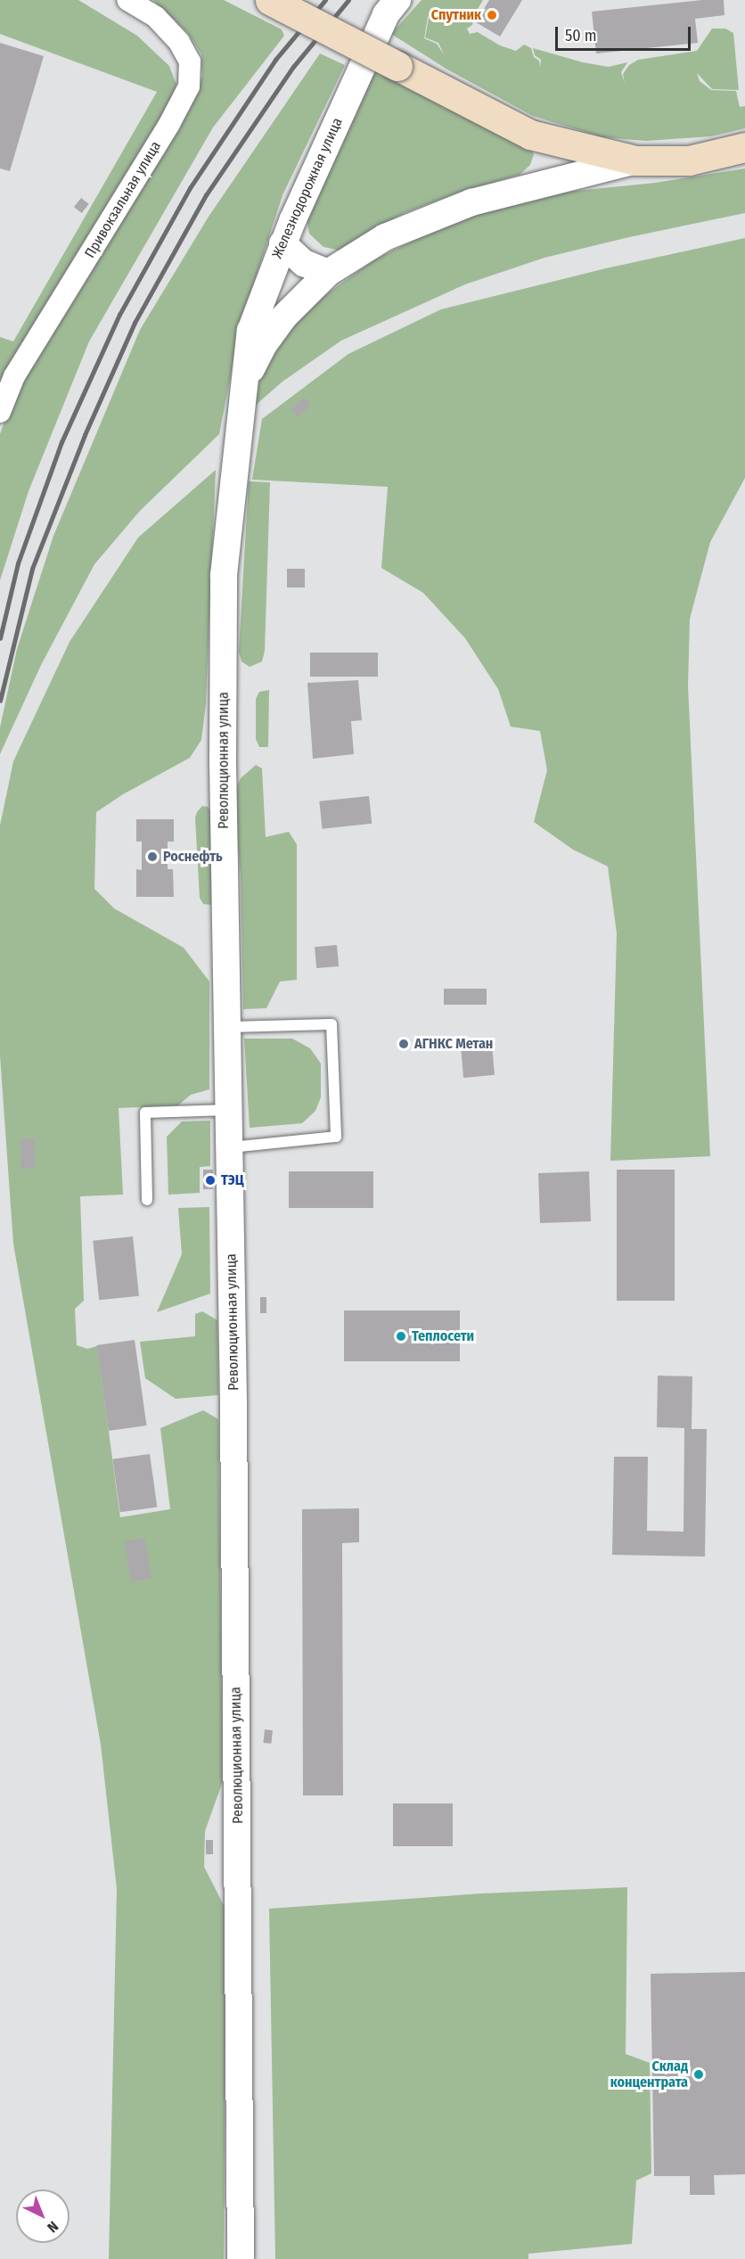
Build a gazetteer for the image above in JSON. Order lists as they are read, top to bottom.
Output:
{
  "streets": {
    "street": ["Железнодорожная улица", "Привокзальная улица", "Революционная улица"]
  },
  "crossings": [
    ["Железнодорожная улица", "Революционная улица"]
  ],
  "places": [
    "Спутник",
    "Роснефть",
    "АГНКС Метан",
    "ТЭЦ",
    "Теплосети",
    "Склад концентрата"
  ],
  "scale_bar": "50 m",
  "north": "bottom right"
}
